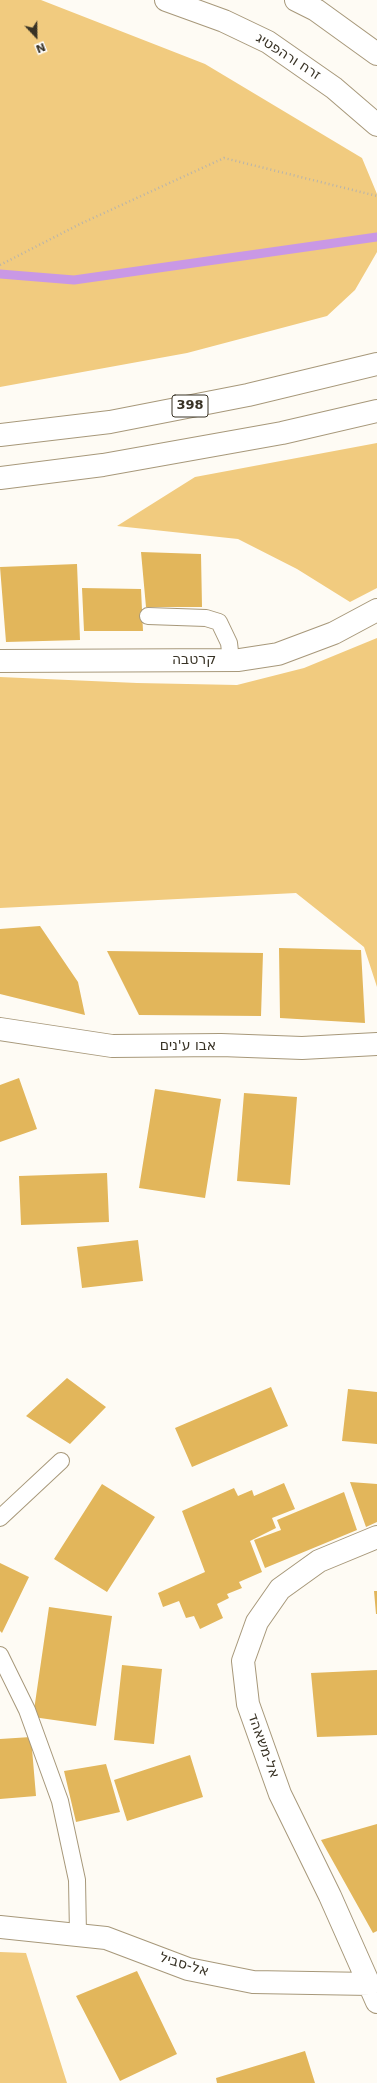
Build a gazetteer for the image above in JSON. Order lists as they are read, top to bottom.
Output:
{
  "streets": {
    "street": [
      "זרח ורהפטיג",
      "398",
      "קרטבה",
      "אבו ע'נים",
      "אל-משאהד",
      "אל-סביל"
    ]
  },
  "crossings": [
    ["אל-משאהד", "אל-סביל"]
  ],
  "north": "bottom"
}
